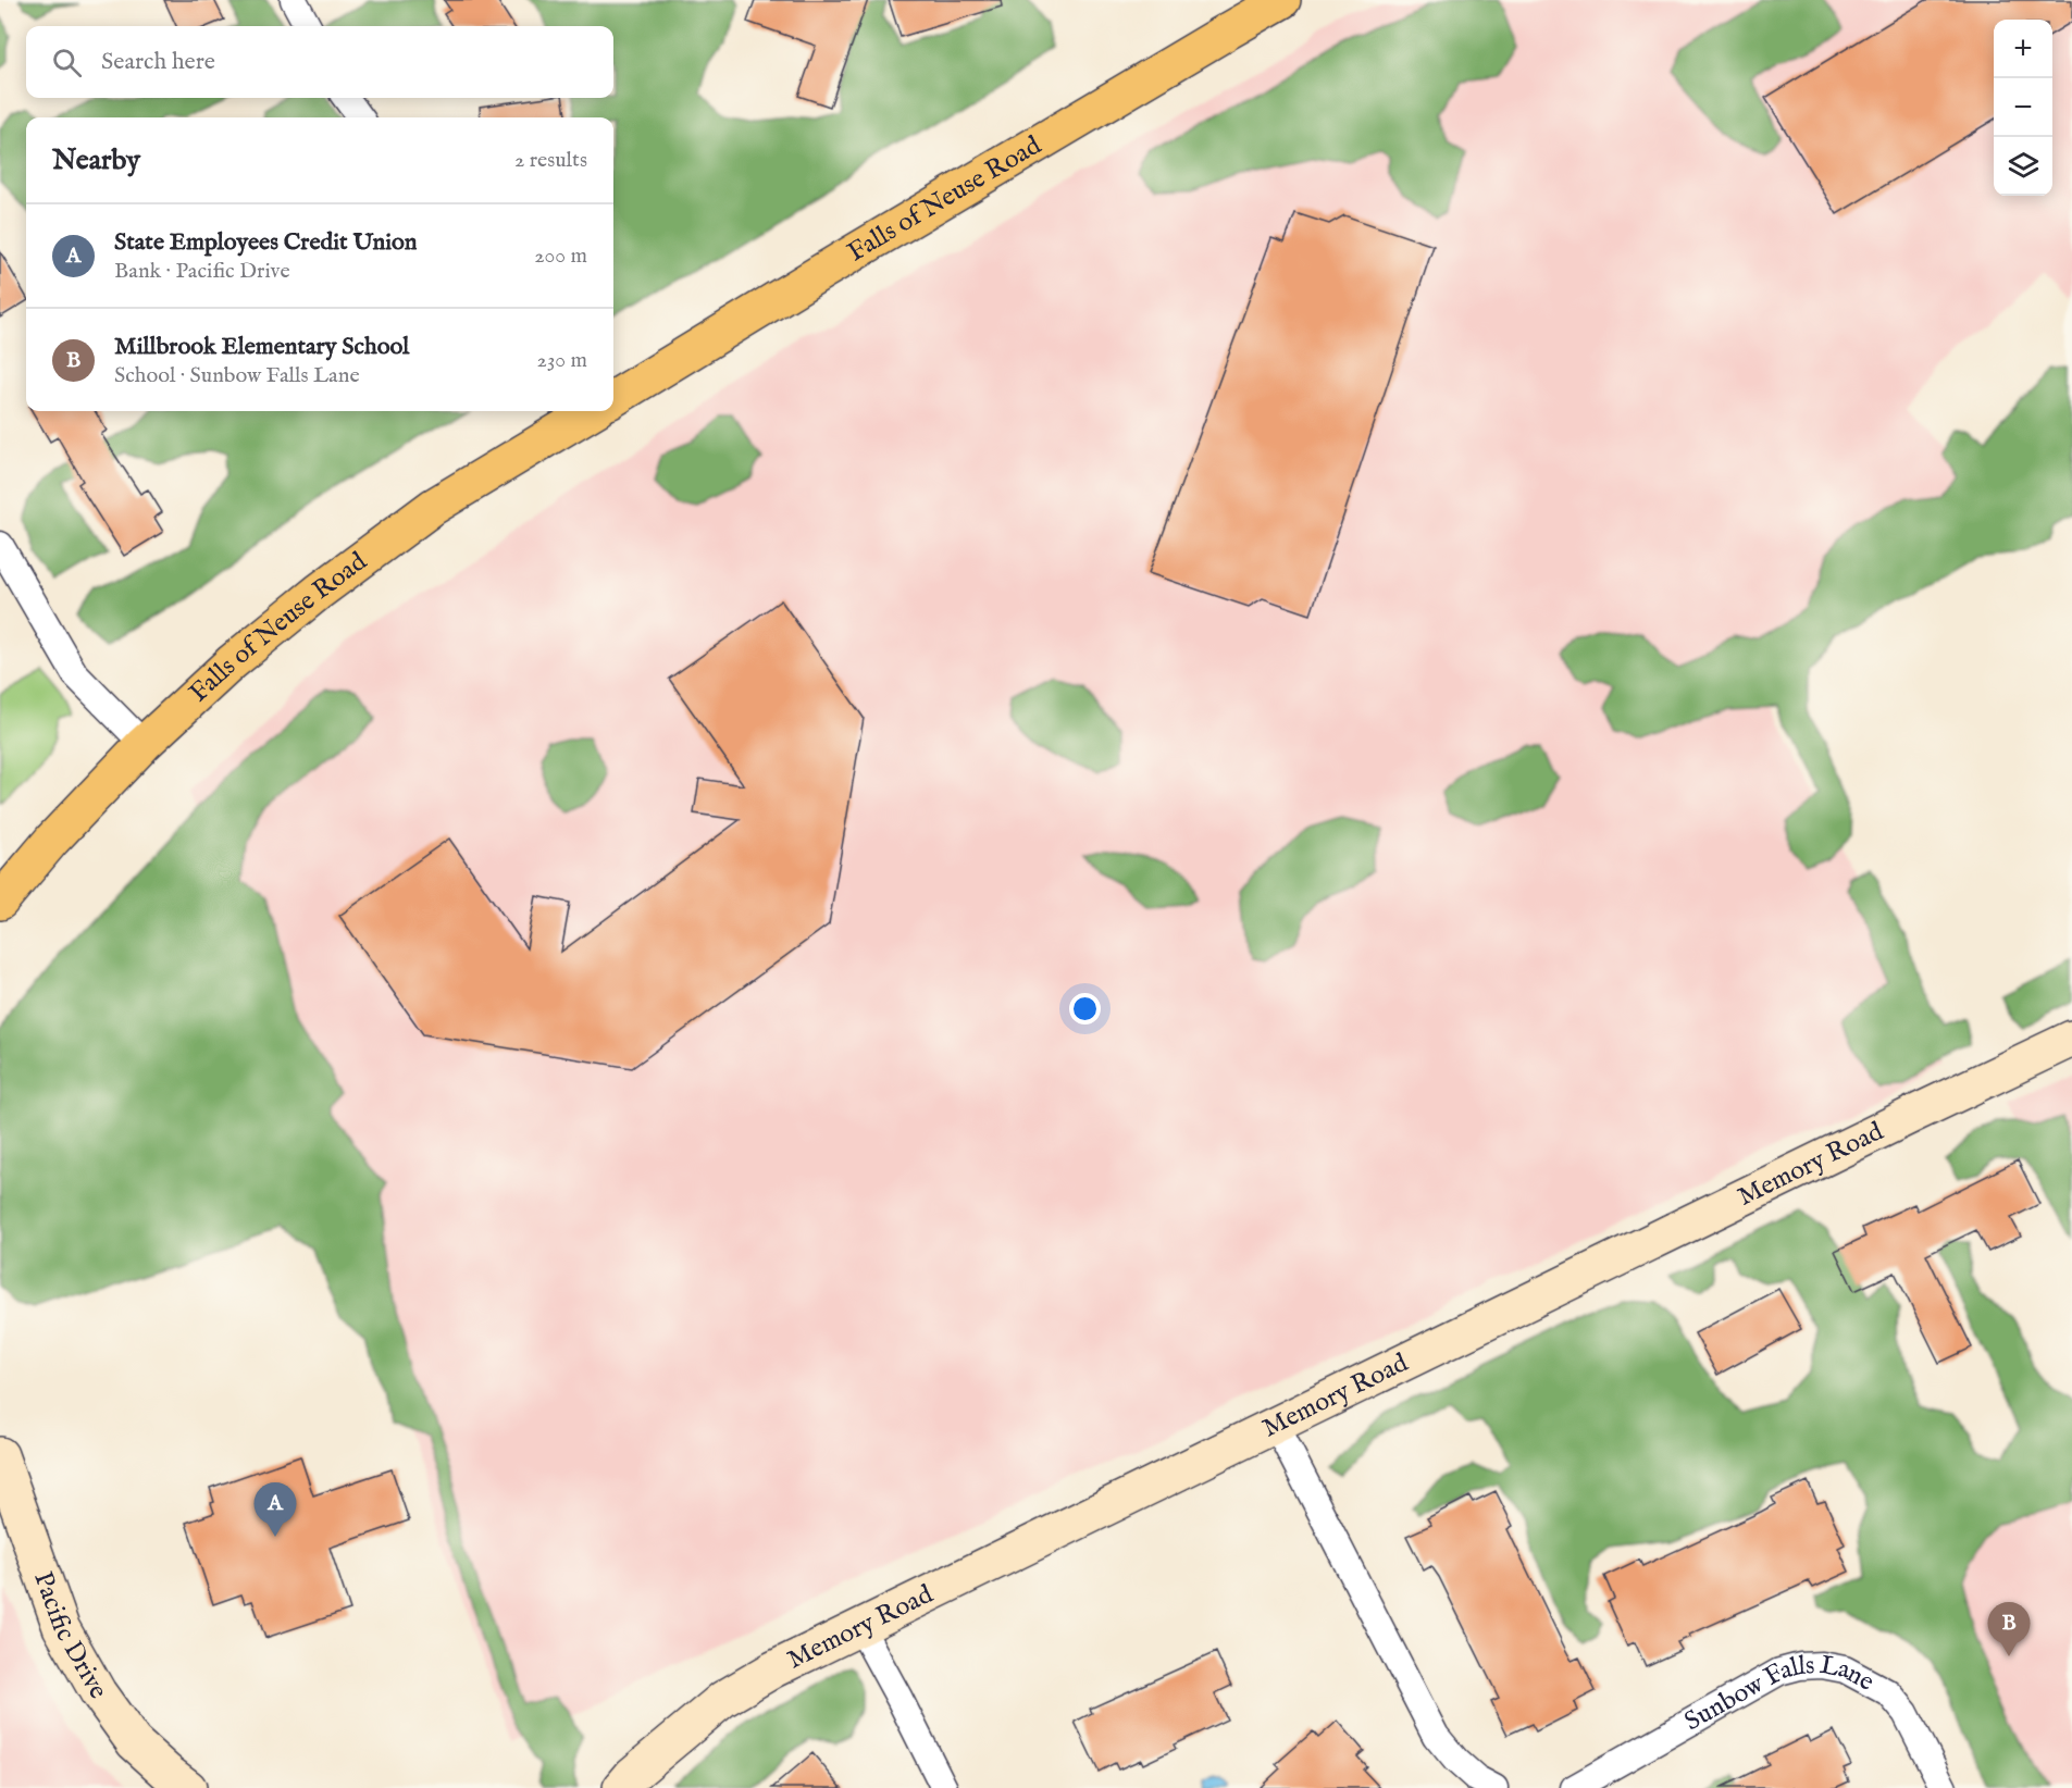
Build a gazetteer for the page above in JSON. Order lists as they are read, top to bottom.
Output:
{
  "streets": {
    "main road": ["Falls of Neuse Road"],
    "street": ["Memory Road", "Pacific Drive", "Sunbow Falls Lane"]
  },
  "page": {
    "map_buttons": ["+", "−"],
    "search": "Search here",
    "heading": ["Nearby", "2 results"],
    "list": [
      {
        "mark": "A",
        "name": "State Employees Credit Union",
        "note": "Bank · Pacific Drive",
        "value": "200 m"
      },
      {
        "mark": "B",
        "name": "Millbrook Elementary School",
        "note": "School · Sunbow Falls Lane",
        "value": "230 m"
      }
    ],
    "pins": ["A", "B"]
  }
}
